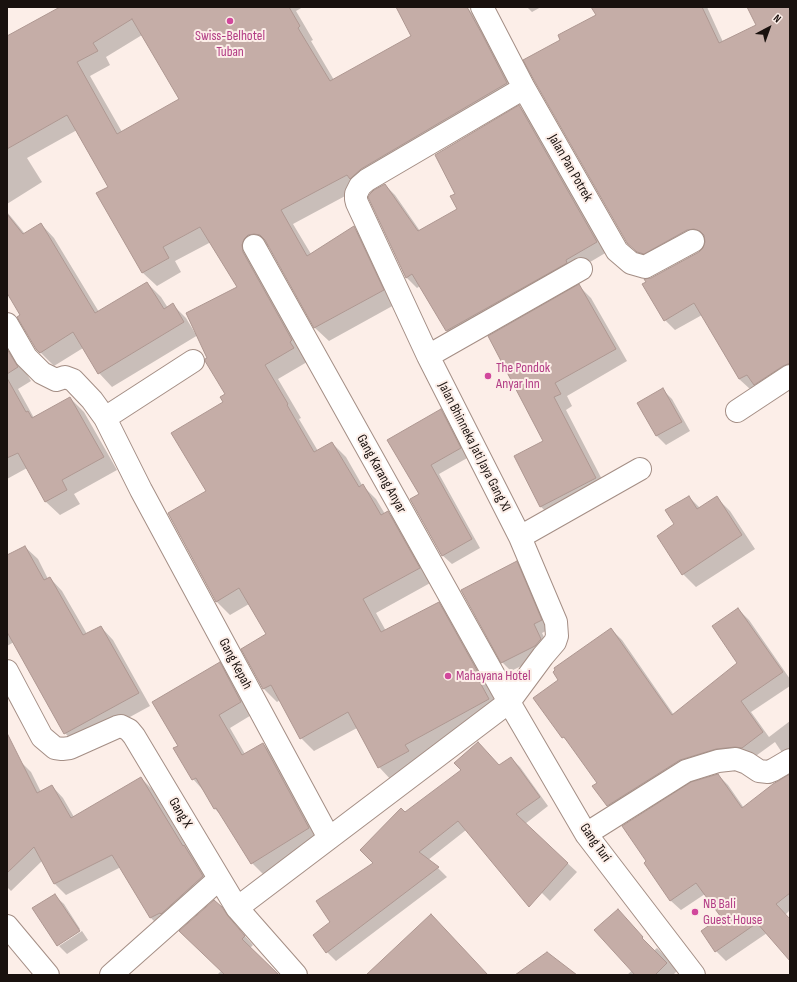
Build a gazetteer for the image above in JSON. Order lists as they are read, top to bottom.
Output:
{
  "streets": {
    "street": [
      "Jalan Pan Potrek",
      "Jalan Bhinneka Jati Jaya Gang XI",
      "Gang Karang Anyar",
      "Gang Kepah",
      "Gang X",
      "Gang Turi"
    ]
  },
  "crossings": [
    ["Jalan Pan Potrek", "Jalan Bhinneka Jati Jaya Gang XI"],
    ["Jalan Bhinneka Jati Jaya Gang XI", "Gang Karang Anyar"],
    ["Jalan Bhinneka Jati Jaya Gang XI", "Gang Turi"],
    ["Gang Karang Anyar", "Gang Turi"]
  ],
  "places": [
    "Swiss-Belhotel Tuban",
    "The Pondok Anyar Inn",
    "Mahayana Hotel",
    "NB Bali Guest House"
  ],
  "north": "top right"
}
